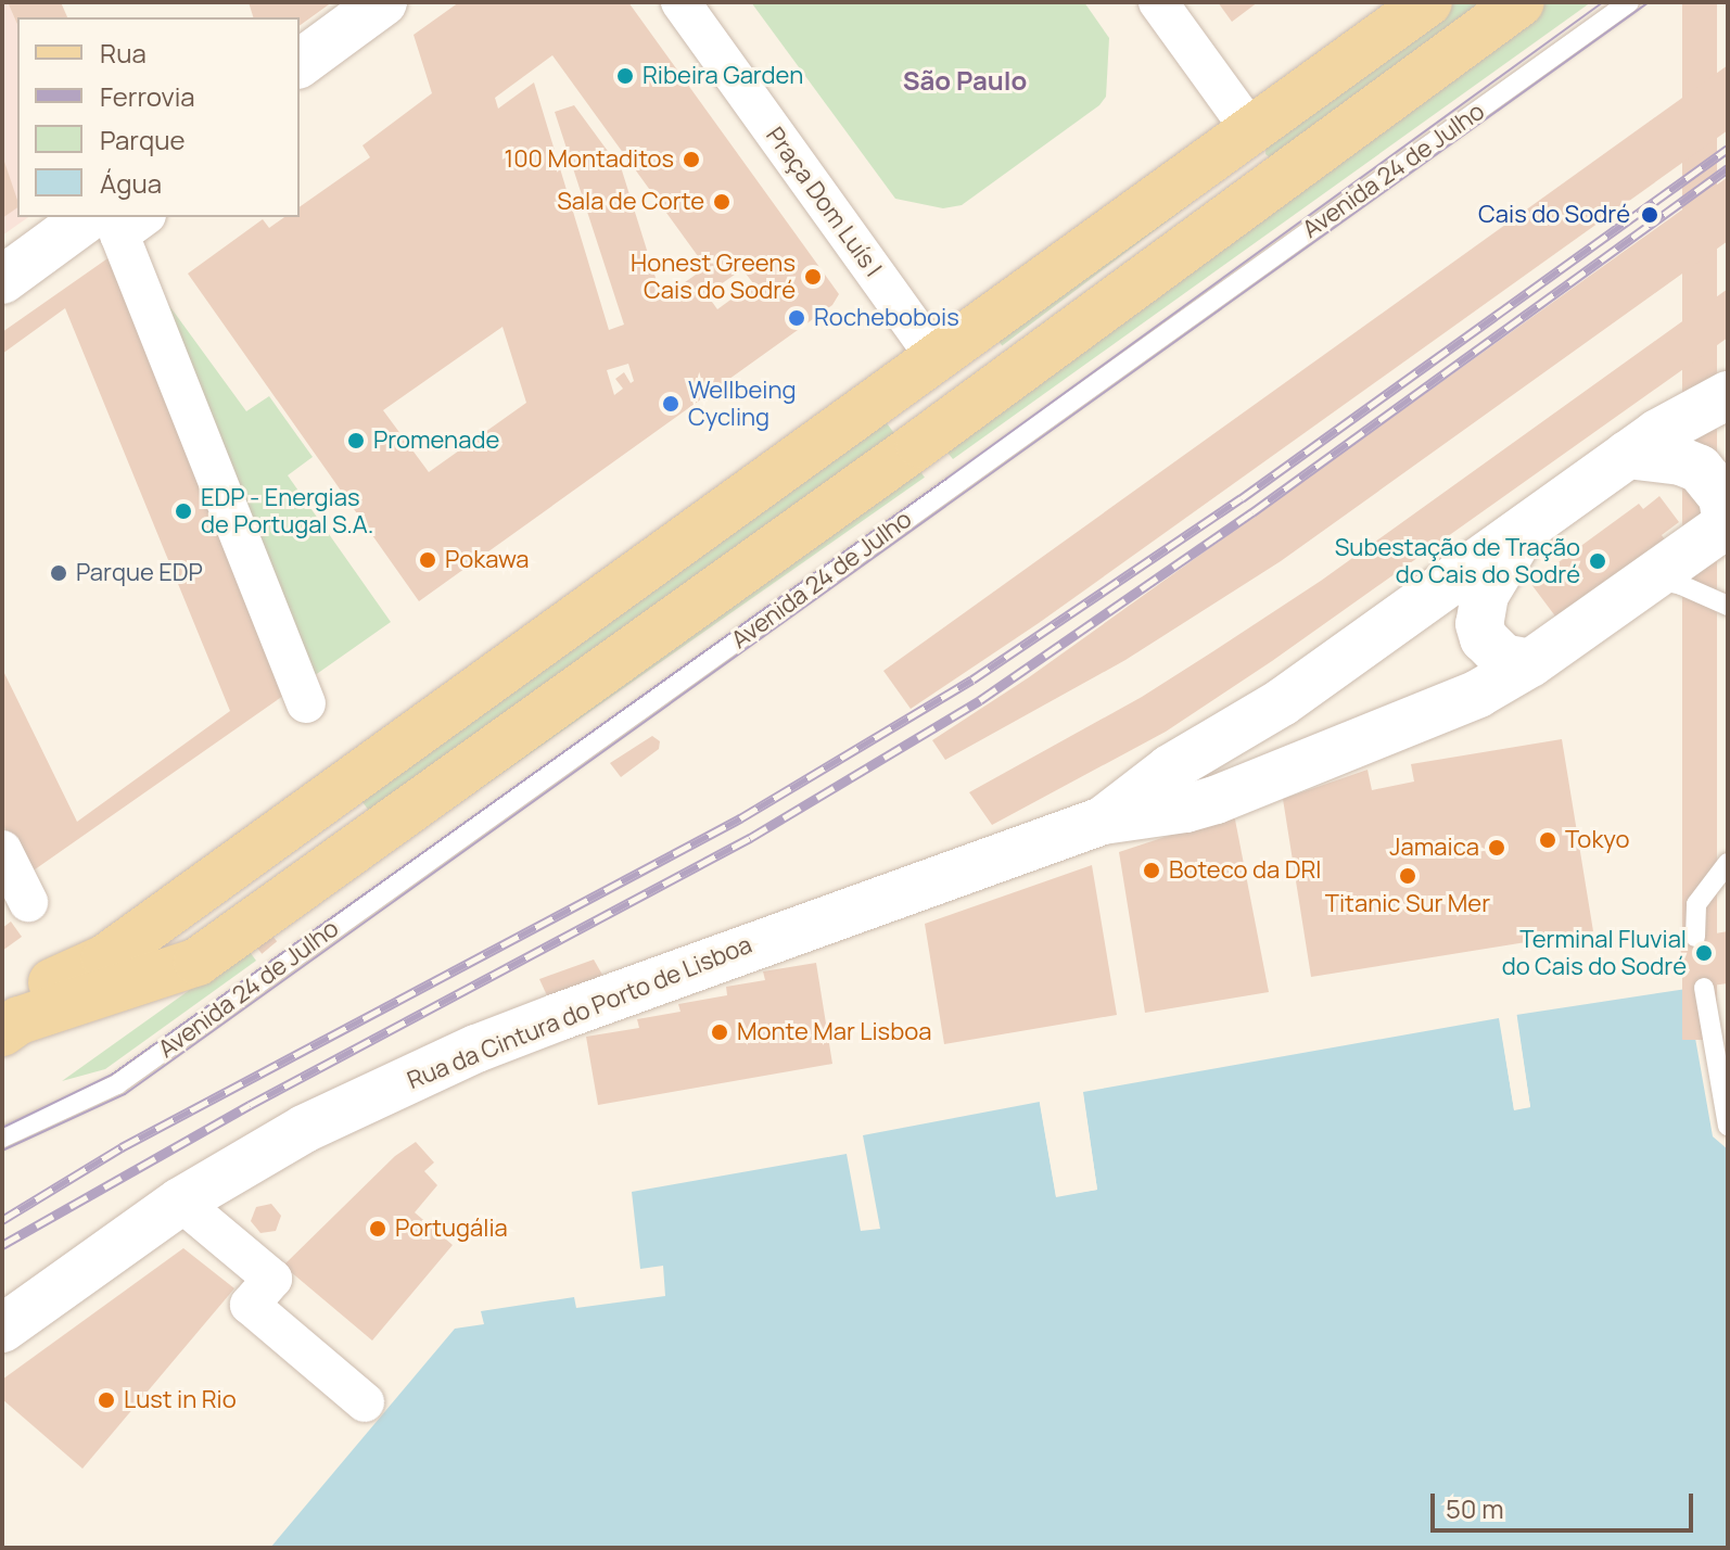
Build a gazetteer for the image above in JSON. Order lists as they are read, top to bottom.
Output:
{
  "streets": {
    "street": ["Praça Dom Luís I", "Rua da Cintura do Porto de Lisboa"],
    "lane": ["Avenida 24 de Julho"]
  },
  "districts": ["São Paulo"],
  "places": [
    "Ribeira Garden",
    "100 Montaditos",
    "Sala de Corte",
    "Cais do Sodré",
    "Honest Greens Cais do Sodré",
    "Rochebobois",
    "Wellbeing Cycling",
    "Promenade",
    "EDP - Energias de Portugal S.A.",
    "Pokawa",
    "Subestação de Tração do Cais do Sodré",
    "Parque EDP",
    "Tokyo",
    "Jamaica",
    "Boteco da DRI",
    "Titanic Sur Mer",
    "Terminal Fluvial do Cais do Sodré",
    "Monte Mar Lisboa",
    "Portugália",
    "Lust in Rio"
  ],
  "legend": [
    "Rua",
    "Ferrovia",
    "Parque",
    "Água"
  ],
  "scale_bar": "50 m"
}
